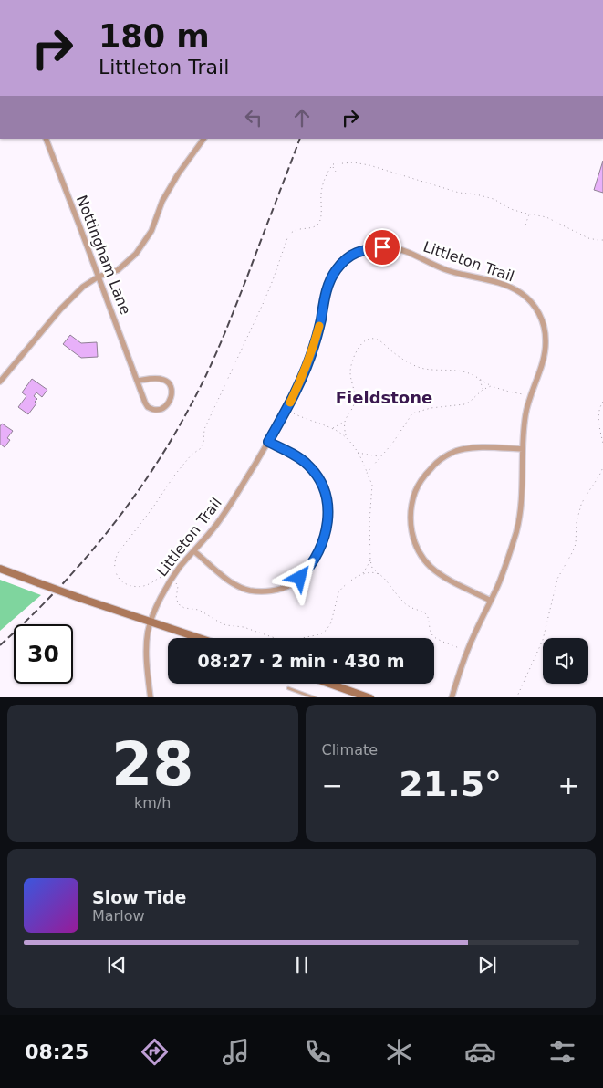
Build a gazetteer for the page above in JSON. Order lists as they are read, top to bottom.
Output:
{
  "streets": {
    "street": ["Nottingham Lane", "Littleton Trail"]
  },
  "districts": ["Fieldstone"],
  "page": {
    "turn": ["180 m", "Littleton Trail"],
    "limit": "30",
    "trip": "08:27 · 2 min · 430 m",
    "tile": [
      ["28", "km/h"],
      "Climate"
    ],
    "heat": ["−", "21.5°", "+"],
    "song": ["Slow Tide", "Marlow"],
    "tabs": "08:25"
  }
}
